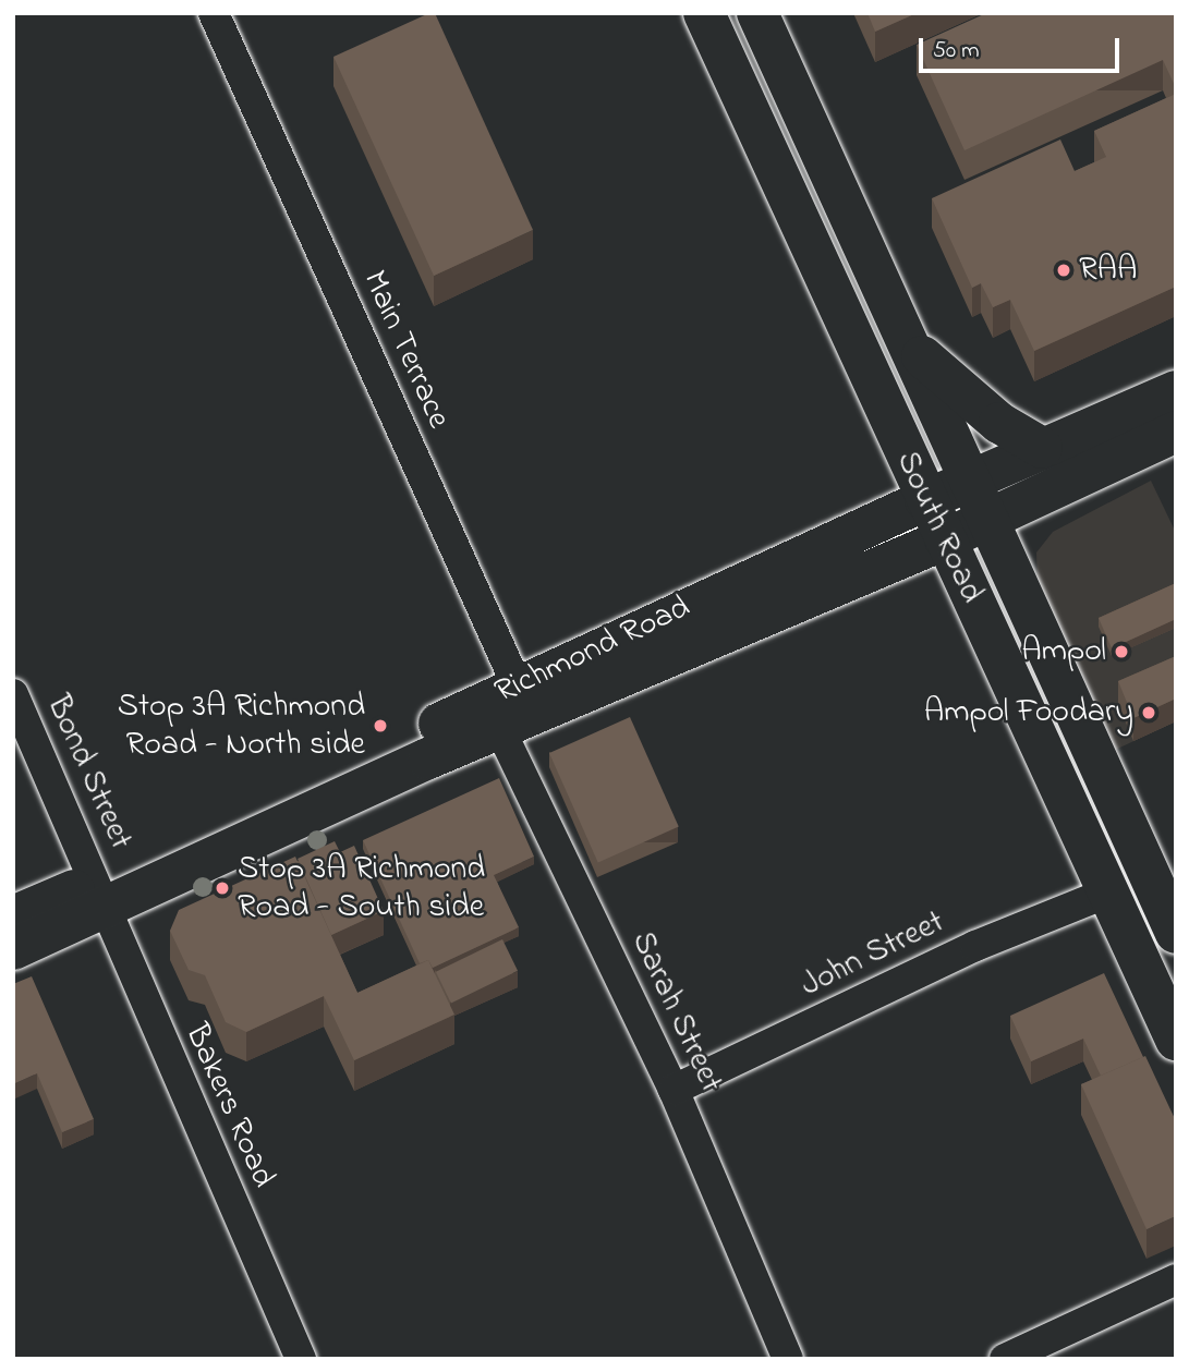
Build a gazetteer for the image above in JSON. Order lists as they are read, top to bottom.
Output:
{
  "streets": {
    "main road": ["South Road", "Richmond Road"],
    "street": [
      "Main Terrace",
      "Bond Street",
      "John Street",
      "Sarah Street",
      "Bakers Road"
    ]
  },
  "crossings": [
    ["Main Terrace", "Richmond Road"],
    ["Main Terrace", "Sarah Street"],
    ["South Road", "Richmond Road"],
    ["South Road", "John Street"],
    ["Richmond Road", "Bond Street"],
    ["Richmond Road", "Sarah Street"],
    ["Richmond Road", "Bakers Road"],
    ["Bond Street", "Bakers Road"],
    ["John Street", "Sarah Street"]
  ],
  "places": [
    "RAA",
    "Ampol",
    "Ampol Foodary",
    "Stop 3A Richmond Road - North side",
    "Stop 3A Richmond Road - South side"
  ],
  "scale_bar": "50 m"
}
